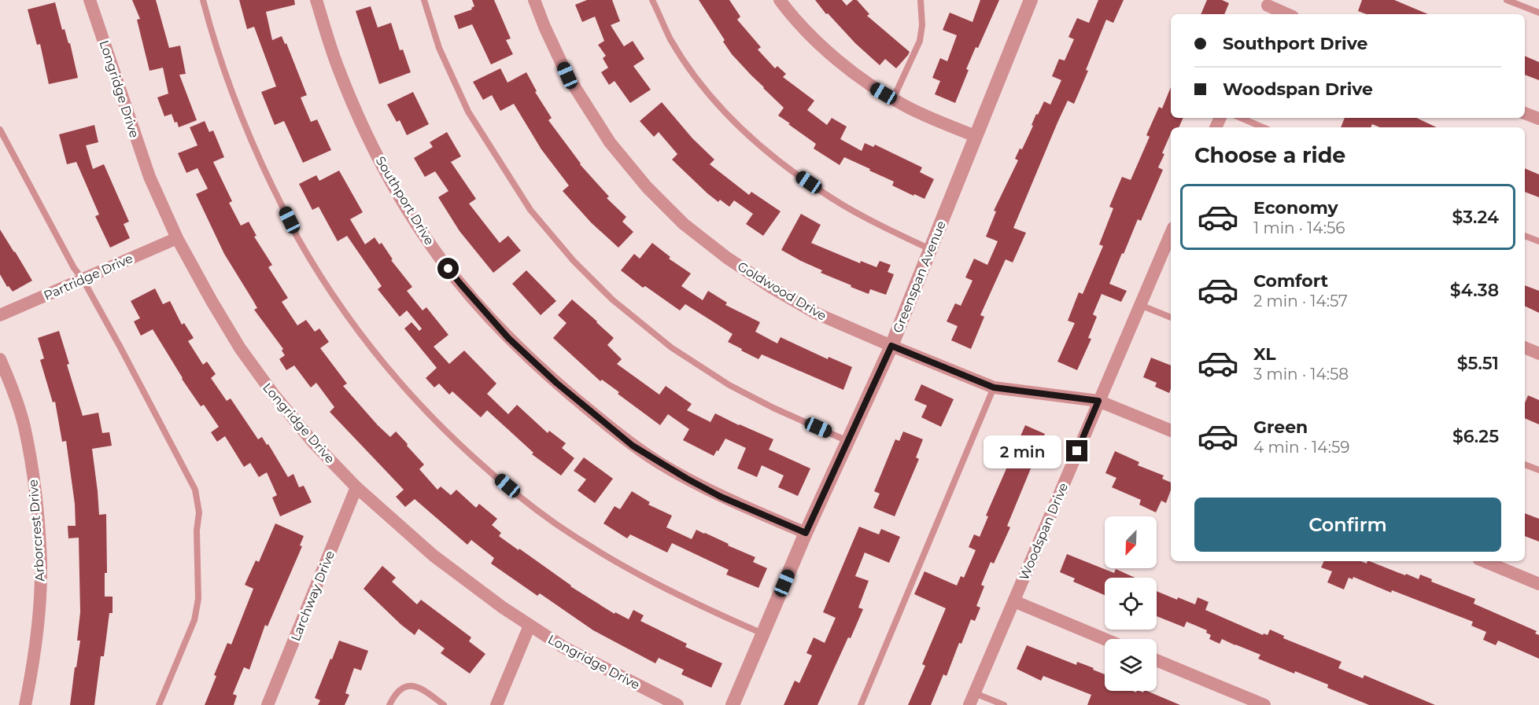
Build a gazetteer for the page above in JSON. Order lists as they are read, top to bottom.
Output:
{
  "streets": {
    "street": [
      "Longridge Drive",
      "Southport Drive",
      "Partridge Drive",
      "Greenspan Avenue",
      "Goldwood Drive",
      "Arborcrest Drive",
      "Woodspan Drive",
      "Larchway Drive"
    ]
  },
  "crossings": [
    ["Longridge Drive", "Partridge Drive"],
    ["Longridge Drive", "Larchway Drive"],
    ["Southport Drive", "Greenspan Avenue"],
    ["Greenspan Avenue", "Goldwood Drive"],
    ["Goldwood Drive", "Woodspan Drive"]
  ],
  "north": "bottom left",
  "page": {
    "banner": ["Southport Drive", "Woodspan Drive"],
    "heading": "Choose a ride",
    "list": [
      {
        "name": "Economy",
        "note": "1 min · 14:56",
        "value": "$3.24"
      },
      {
        "name": "Comfort",
        "note": "2 min · 14:57",
        "value": "$4.38"
      },
      {
        "name": "XL",
        "note": "3 min · 14:58",
        "value": "$5.51"
      },
      {
        "name": "Green",
        "note": "4 min · 14:59",
        "value": "$6.25"
      }
    ],
    "bubble": "2 min",
    "buttons": "Confirm"
  }
}
